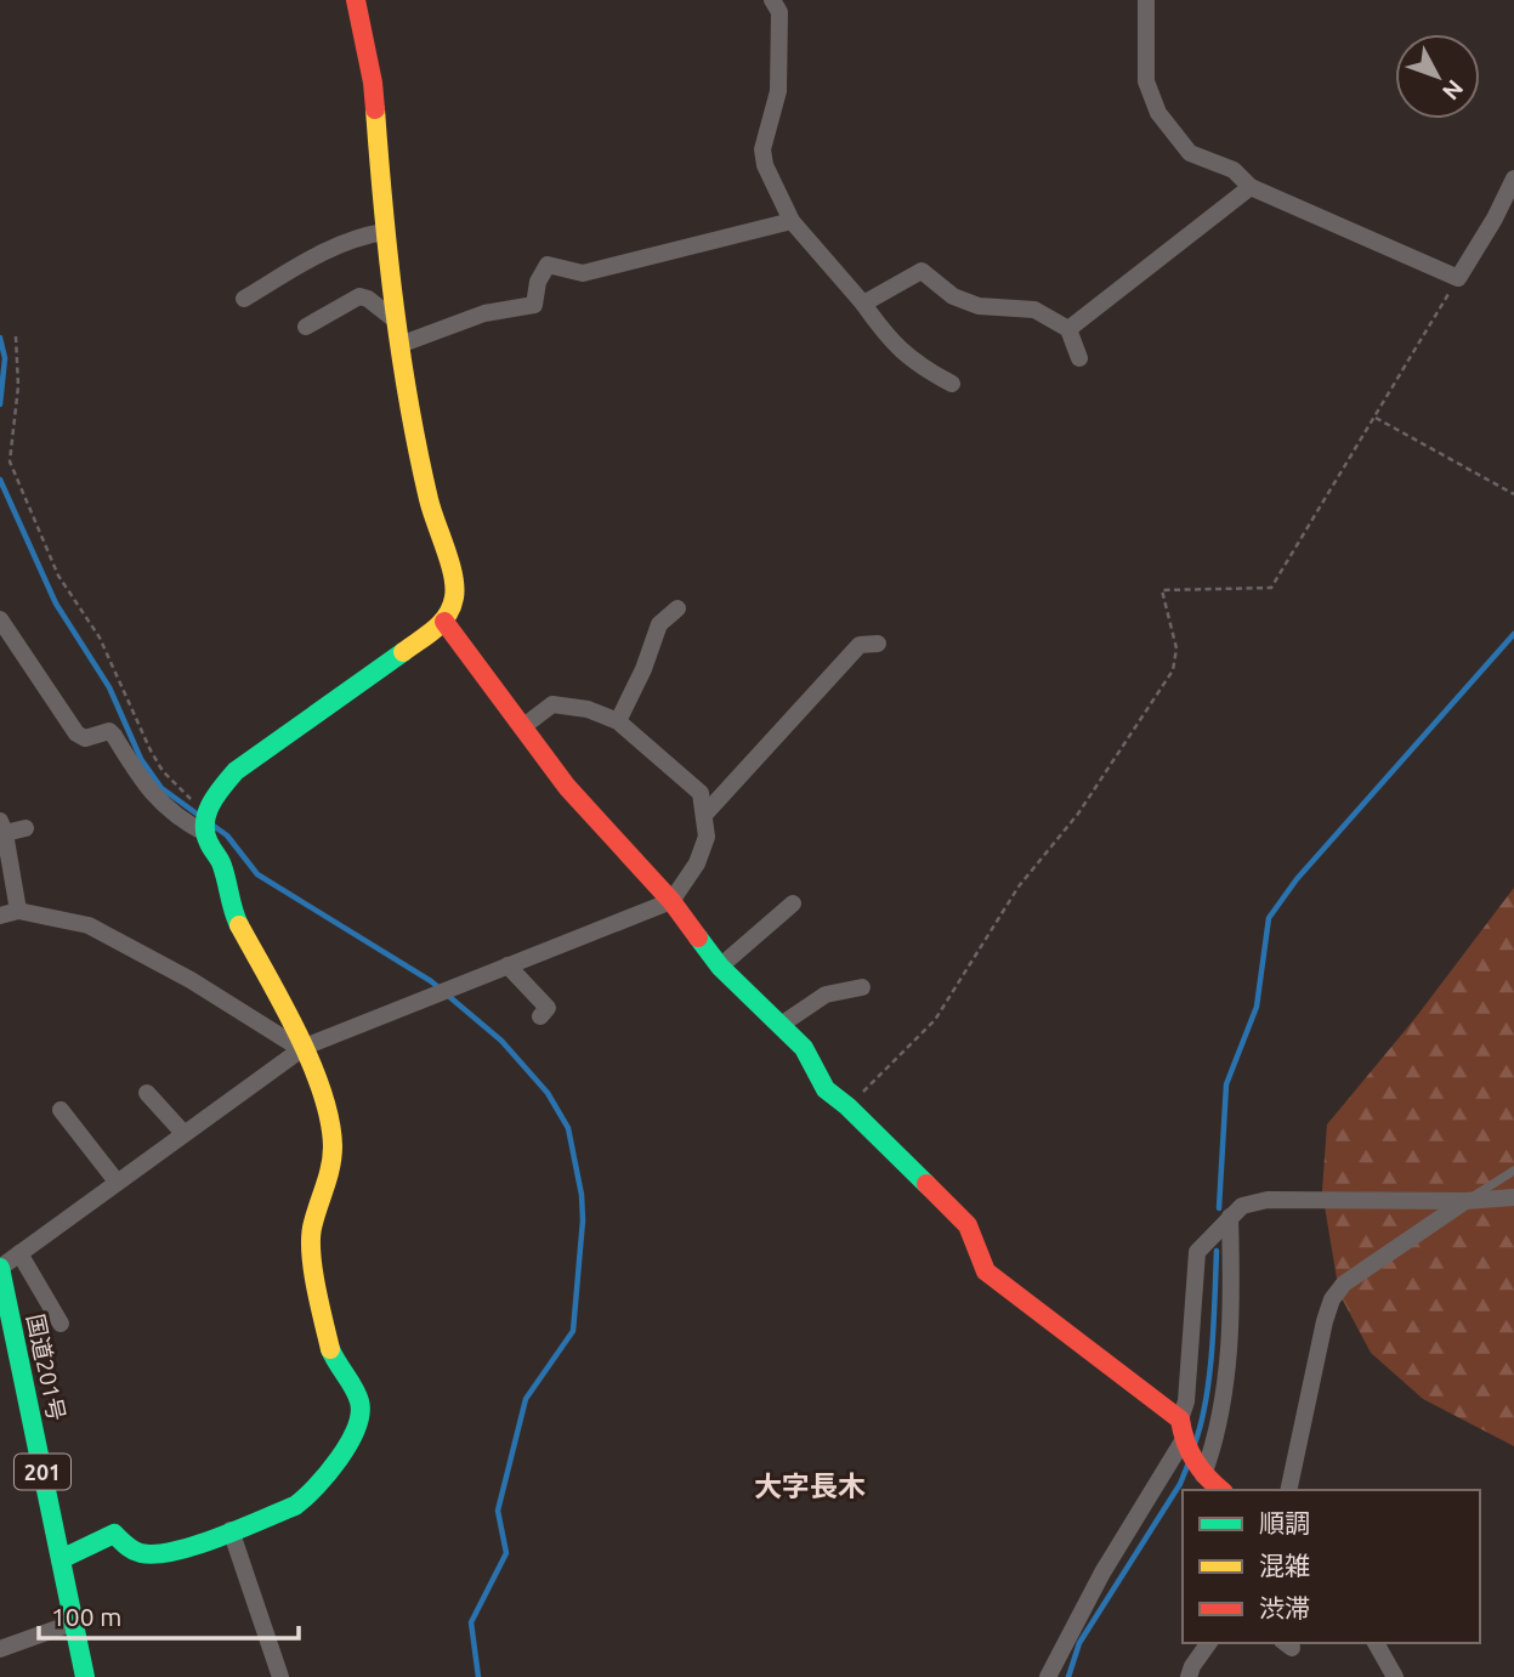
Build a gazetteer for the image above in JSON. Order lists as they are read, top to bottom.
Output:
{
  "streets": {
    "main road": ["国道201号", "201"]
  },
  "districts": ["大字長木"],
  "legend": ["順調", "混雑", "渋滞"],
  "scale_bar": "100 m",
  "north": "bottom right"
}
